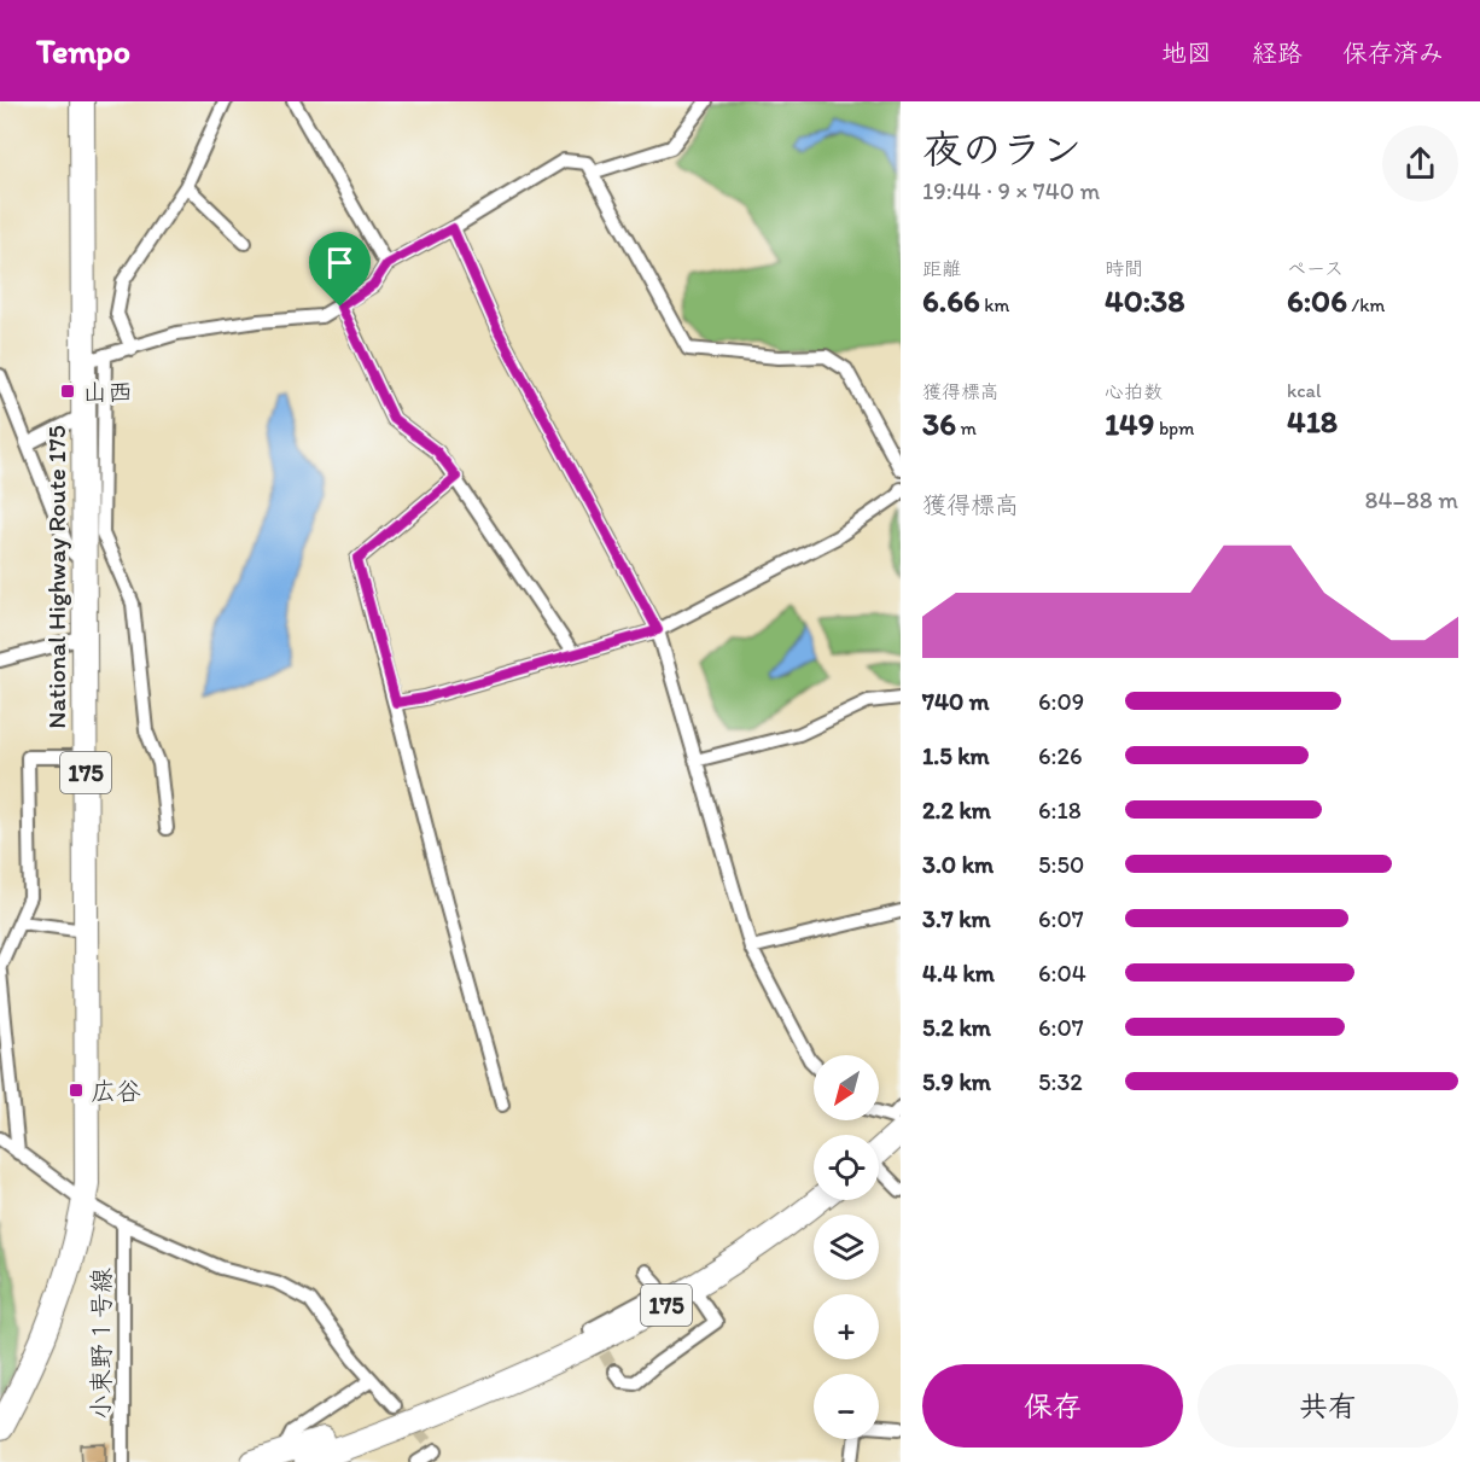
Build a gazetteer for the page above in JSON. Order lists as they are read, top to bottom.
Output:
{
  "streets": {
    "highway": ["National Highway Route 175", "175"],
    "street": ["小束野１号線"]
  },
  "places": {
    "transit": ["山西", "広谷"]
  },
  "north": "bottom left",
  "page": {
    "header": "Tempo",
    "nav": ["地図", "経路", "保存済み"],
    "heading": ["夜のラン", "19:44 · 9 × 740 m"],
    "stats": [
      ["距離", "6.66 km"],
      ["時間", "40:38"],
      ["ペース", "6:06 /km"],
      ["獲得標高", "36 m"],
      ["心拍数", "149 bpm"],
      ["kcal", "418"]
    ],
    "chart": ["獲得標高", "84–88 m"],
    "list": [
      {
        "name": "740 m",
        "note": "6:09"
      },
      {
        "name": "1.5 km",
        "note": "6:26"
      },
      {
        "name": "2.2 km",
        "note": "6:18"
      },
      {
        "name": "3.0 km",
        "note": "5:50"
      },
      {
        "name": "3.7 km",
        "note": "6:07"
      },
      {
        "name": "4.4 km",
        "note": "6:04"
      },
      {
        "name": "5.2 km",
        "note": "6:07"
      },
      {
        "name": "5.9 km",
        "note": "5:32"
      }
    ],
    "map_buttons": ["+", "−"],
    "buttons": ["保存", "共有"]
  }
}
